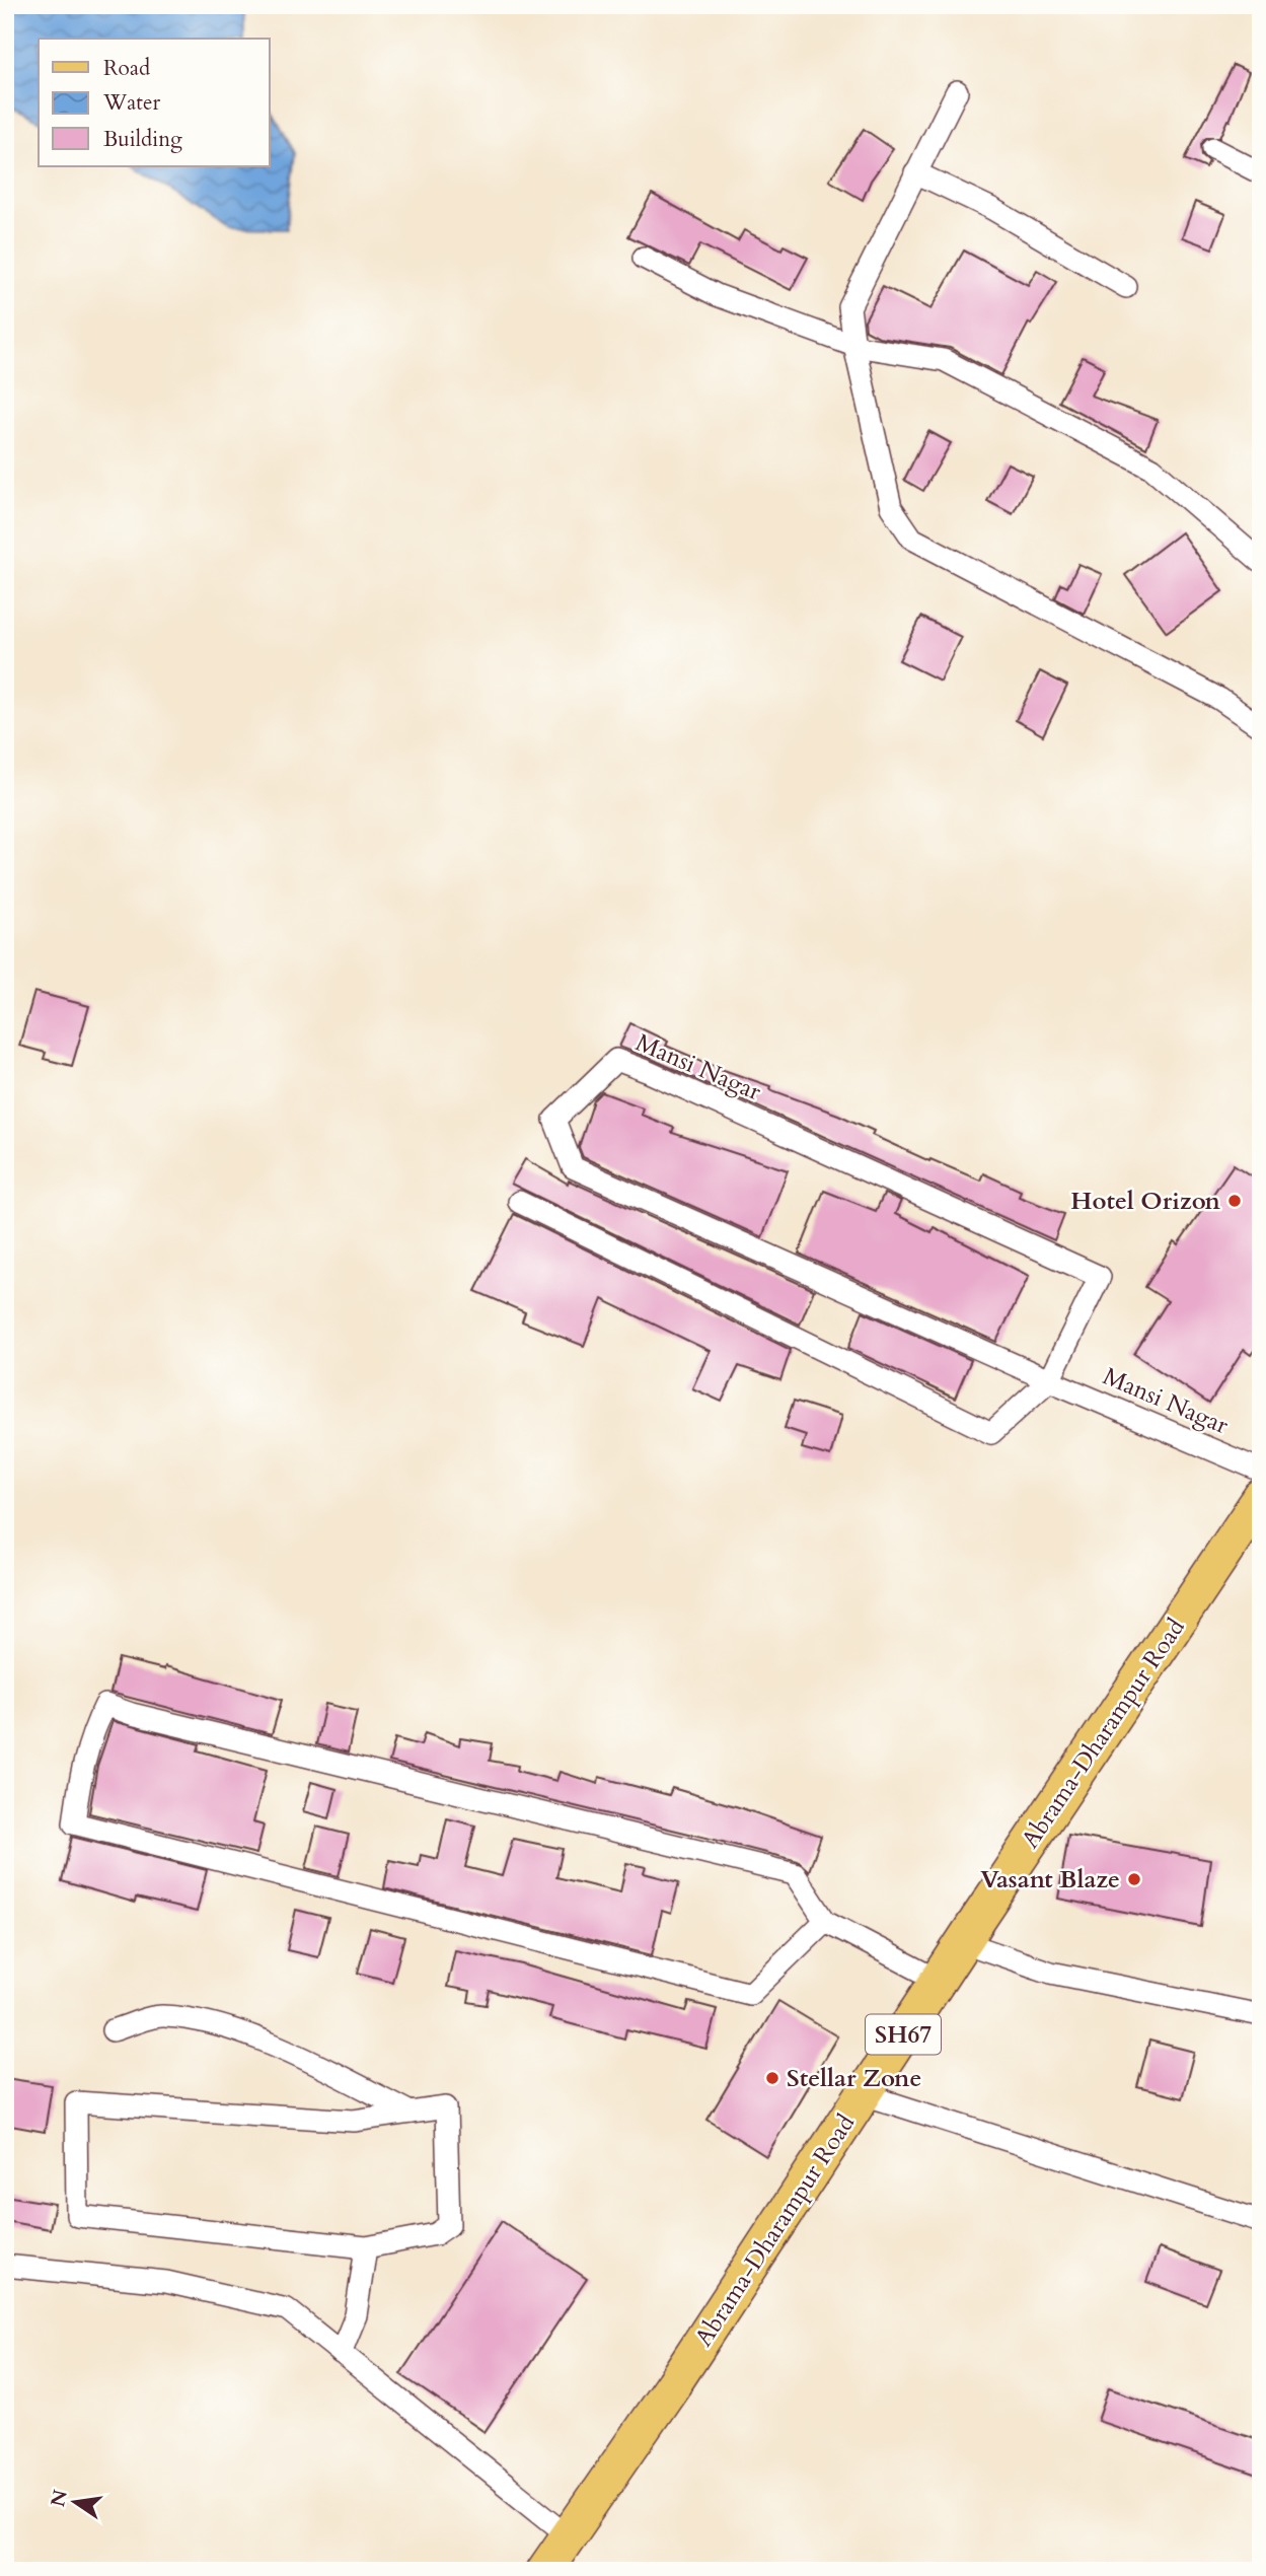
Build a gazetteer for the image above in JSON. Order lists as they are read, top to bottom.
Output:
{
  "streets": {
    "main road": ["Abrama-Dharampur Road", "SH67"],
    "street": ["Mansi Nagar"]
  },
  "places": ["Hotel Orizon", "Vasant Blaze", "Stellar Zone"],
  "legend": ["Road", "Water", "Building"],
  "north": "left"
}
